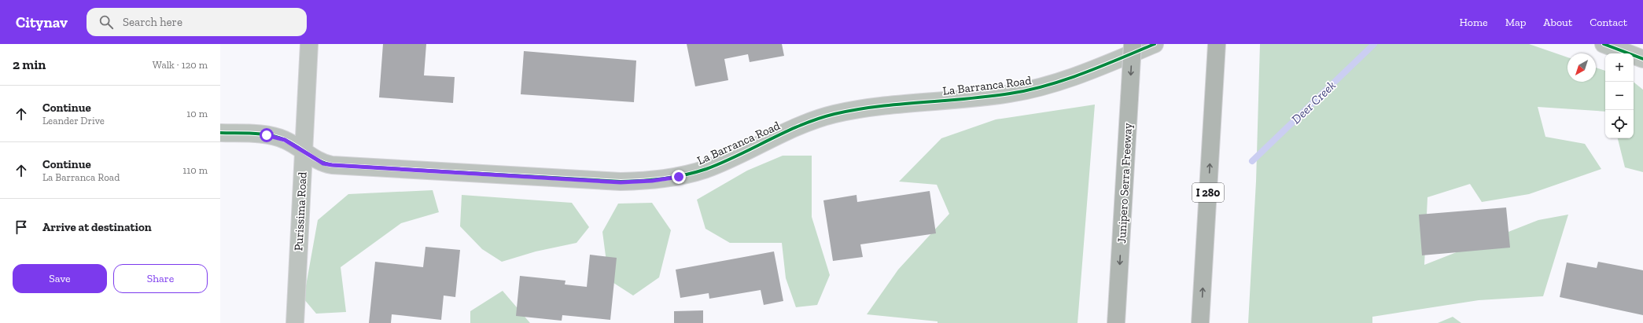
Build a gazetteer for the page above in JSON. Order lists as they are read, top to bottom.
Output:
{
  "streets": {
    "highway": ["Junipero Serra Freeway", "I 280"],
    "street": ["La Barranca Road", "Purissima Road"]
  },
  "crossings": [
    ["La Barranca Road", "Purissima Road"]
  ],
  "water": ["Deer Creek"],
  "north": "bottom left",
  "page": {
    "header": "Citynav",
    "search": "Search here",
    "nav": [
      "Home",
      "Map",
      "About",
      "Contact"
    ],
    "heading": ["2 min", "Walk · 120 m"],
    "map_buttons": ["+", "−"],
    "list": [
      ["Continue", "Leander Drive", "10 m"],
      ["Continue", "La Barranca Road", "110 m"],
      "Arrive at destination"
    ],
    "buttons": ["Save", "Share"]
  }
}
